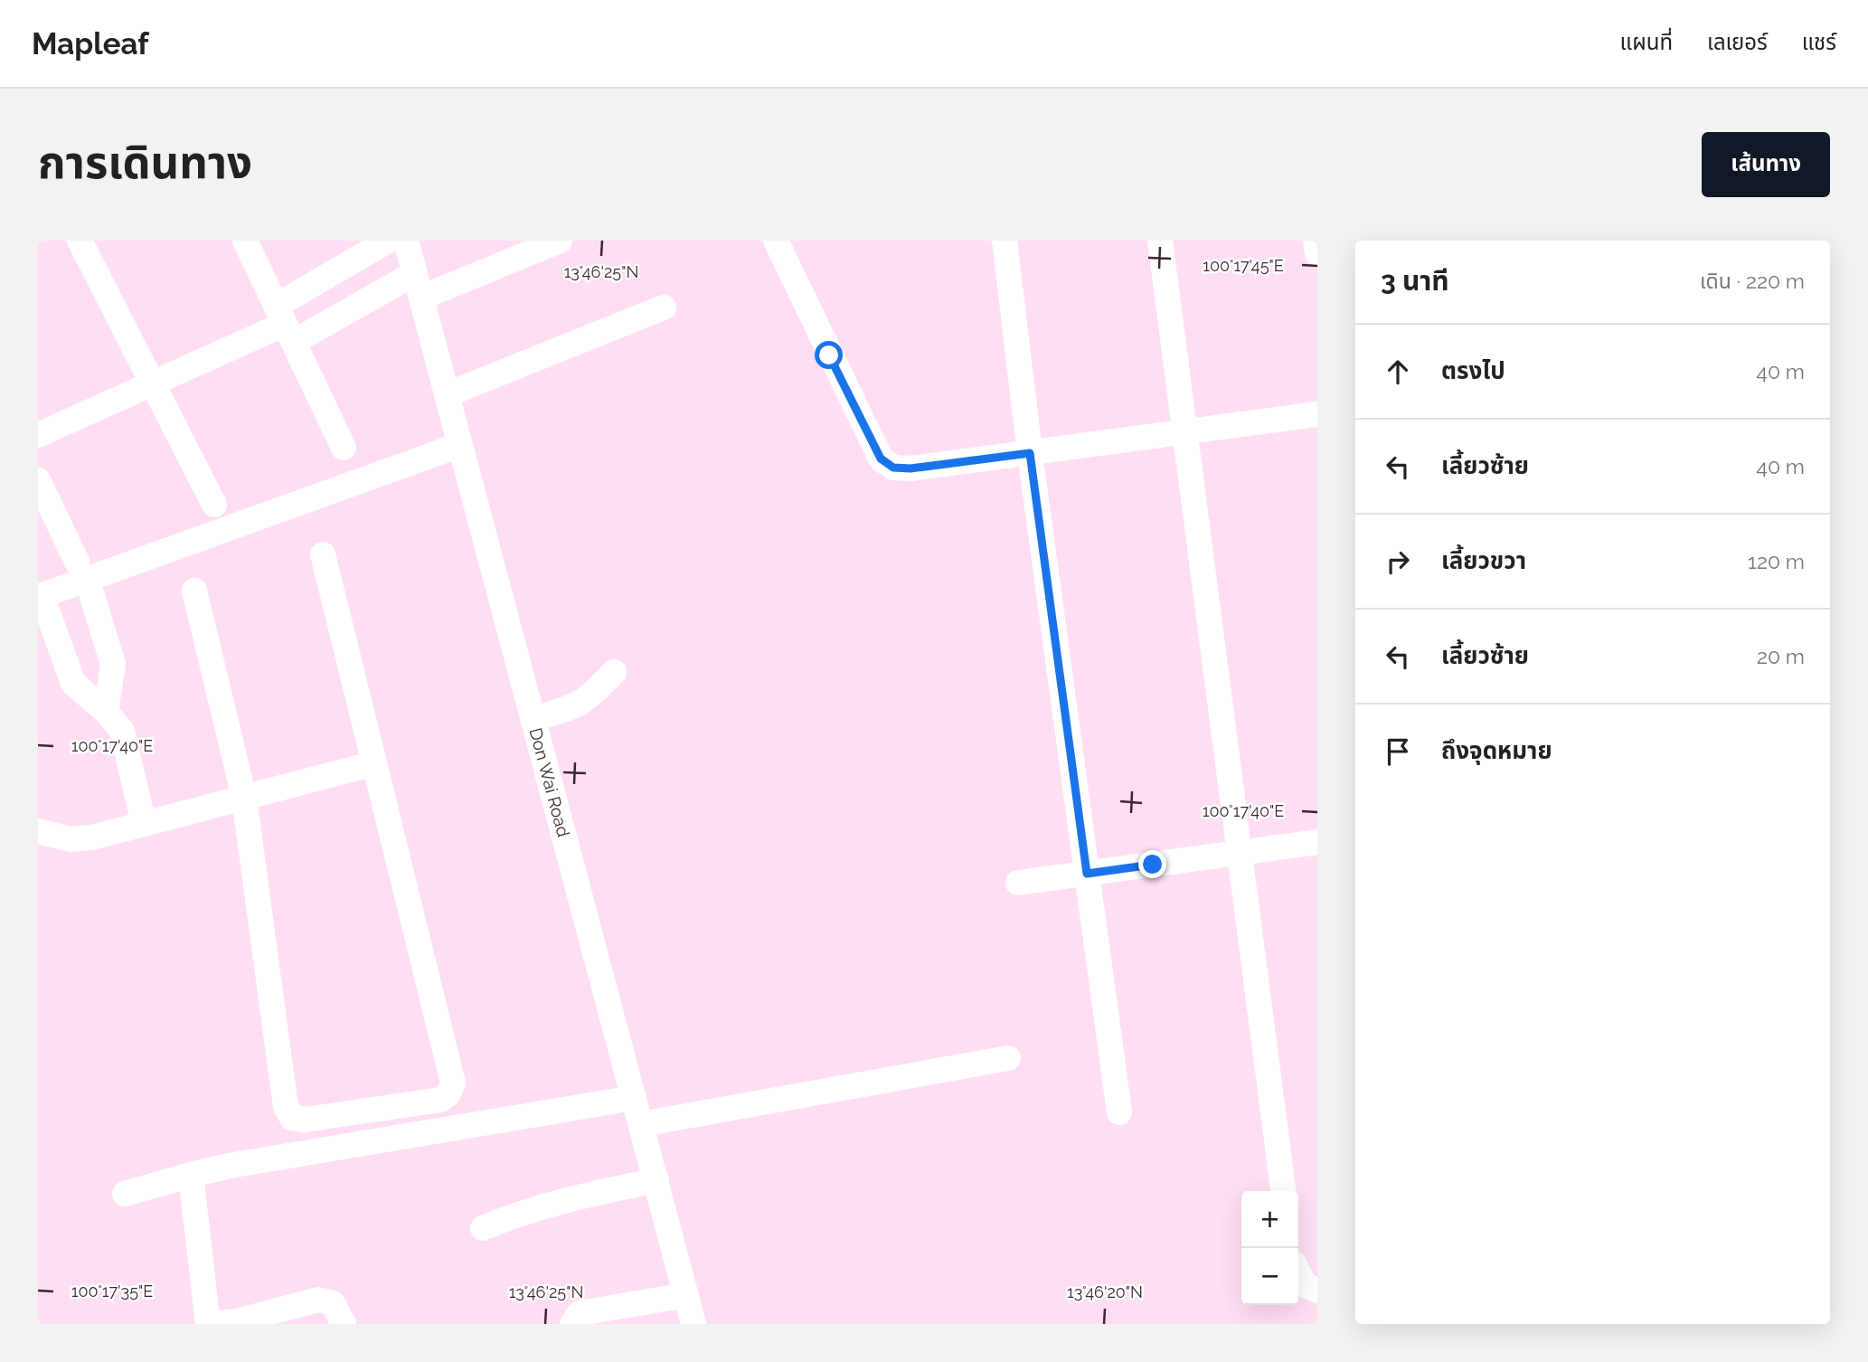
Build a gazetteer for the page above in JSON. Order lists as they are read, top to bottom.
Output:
{
  "streets": {
    "street": ["Don Wai Road"]
  },
  "page": {
    "header": "Mapleaf",
    "nav": ["แผนที่", "เลเยอร์", "แชร์"],
    "title": "การเดินทาง",
    "buttons": "เส้นทาง",
    "heading": ["3 นาที", "เดิน · 220 m"],
    "list": [
      ["ตรงไป", "40 m"],
      ["เลี้ยวซ้าย", "40 m"],
      ["เลี้ยวขวา", "120 m"],
      ["เลี้ยวซ้าย", "20 m"],
      "ถึงจุดหมาย"
    ],
    "map_buttons": ["+", "−"]
  },
  "coordinates": [
    "100°17'45\"E",
    "13°46'25\"N",
    "100°17'40\"E",
    "100°17'35\"E",
    "13°46'20\"N"
  ]
}
